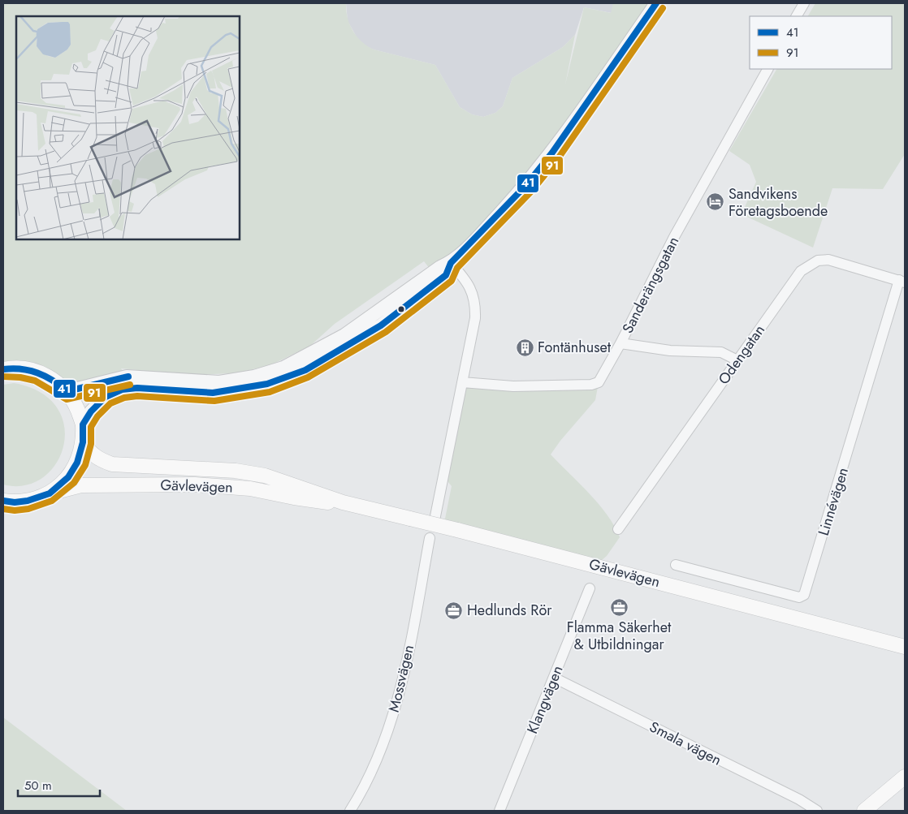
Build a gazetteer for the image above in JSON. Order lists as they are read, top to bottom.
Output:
{
  "streets": {
    "main road": ["Gävlevägen"],
    "street": [
      "Sanderängsgatan",
      "Odengatan",
      "Linnévägen",
      "Mossvägen",
      "Klangvägen",
      "Smala vägen"
    ]
  },
  "crossings": [
    ["Odengatan", "Linnévägen"],
    ["Klangvägen", "Smala vägen"]
  ],
  "places": {
    "hotel": ["Sandvikens Företagsboende"],
    "building": ["Fontänhuset"],
    "office": ["Flamma Säkerhet & Utbildningar", "Hedlunds Rör"]
  },
  "lines": ["transit line 41", "transit line 91"],
  "legend": ["41", "91"],
  "scale_bar": "50 m"
}
